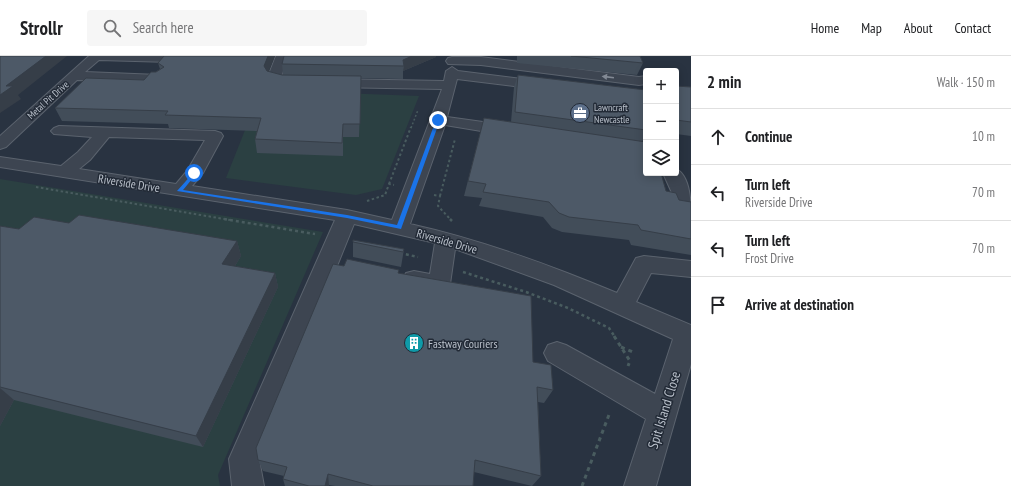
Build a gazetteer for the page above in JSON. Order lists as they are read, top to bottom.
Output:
{
  "streets": {
    "street": ["Metal Pit Drive", "Riverside Drive", "Spit Island Close"]
  },
  "crossings": [
    ["Riverside Drive", "Spit Island Close"]
  ],
  "places": {
    "office": ["Lawncraft Newcastle"],
    "building": ["Fastway Couriers"]
  },
  "page": {
    "header": "Strollr",
    "search": "Search here",
    "nav": [
      "Home",
      "Map",
      "About",
      "Contact"
    ],
    "heading": ["2 min", "Walk · 150 m"],
    "map_buttons": ["+", "−"],
    "list": [
      ["Continue", "10 m"],
      ["Turn left", "Riverside Drive", "70 m"],
      ["Turn left", "Frost Drive", "70 m"],
      "Arrive at destination"
    ]
  }
}
